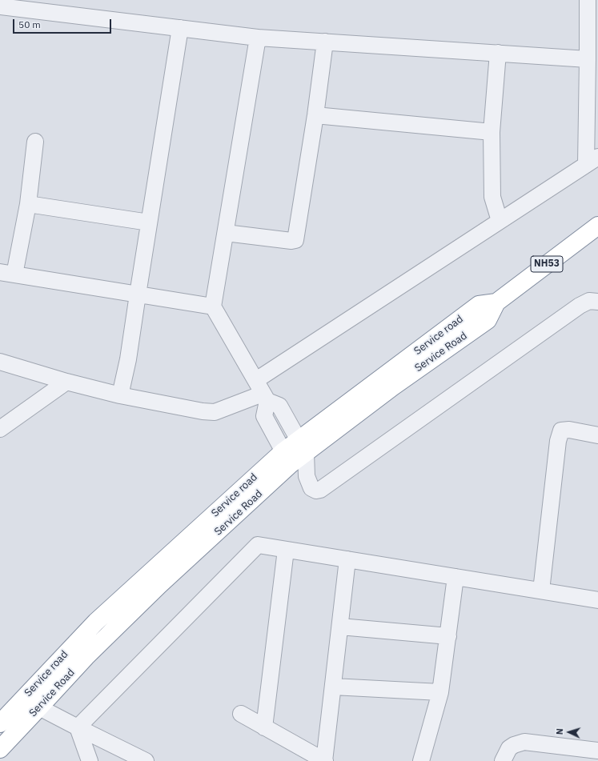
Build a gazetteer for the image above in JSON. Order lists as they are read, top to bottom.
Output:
{
  "streets": {
    "highway": ["NH53", "Service road", "Service Road"]
  },
  "crossings": [
    ["Service road", "Service Road"]
  ],
  "scale_bar": "50 m",
  "north": "left"
}
